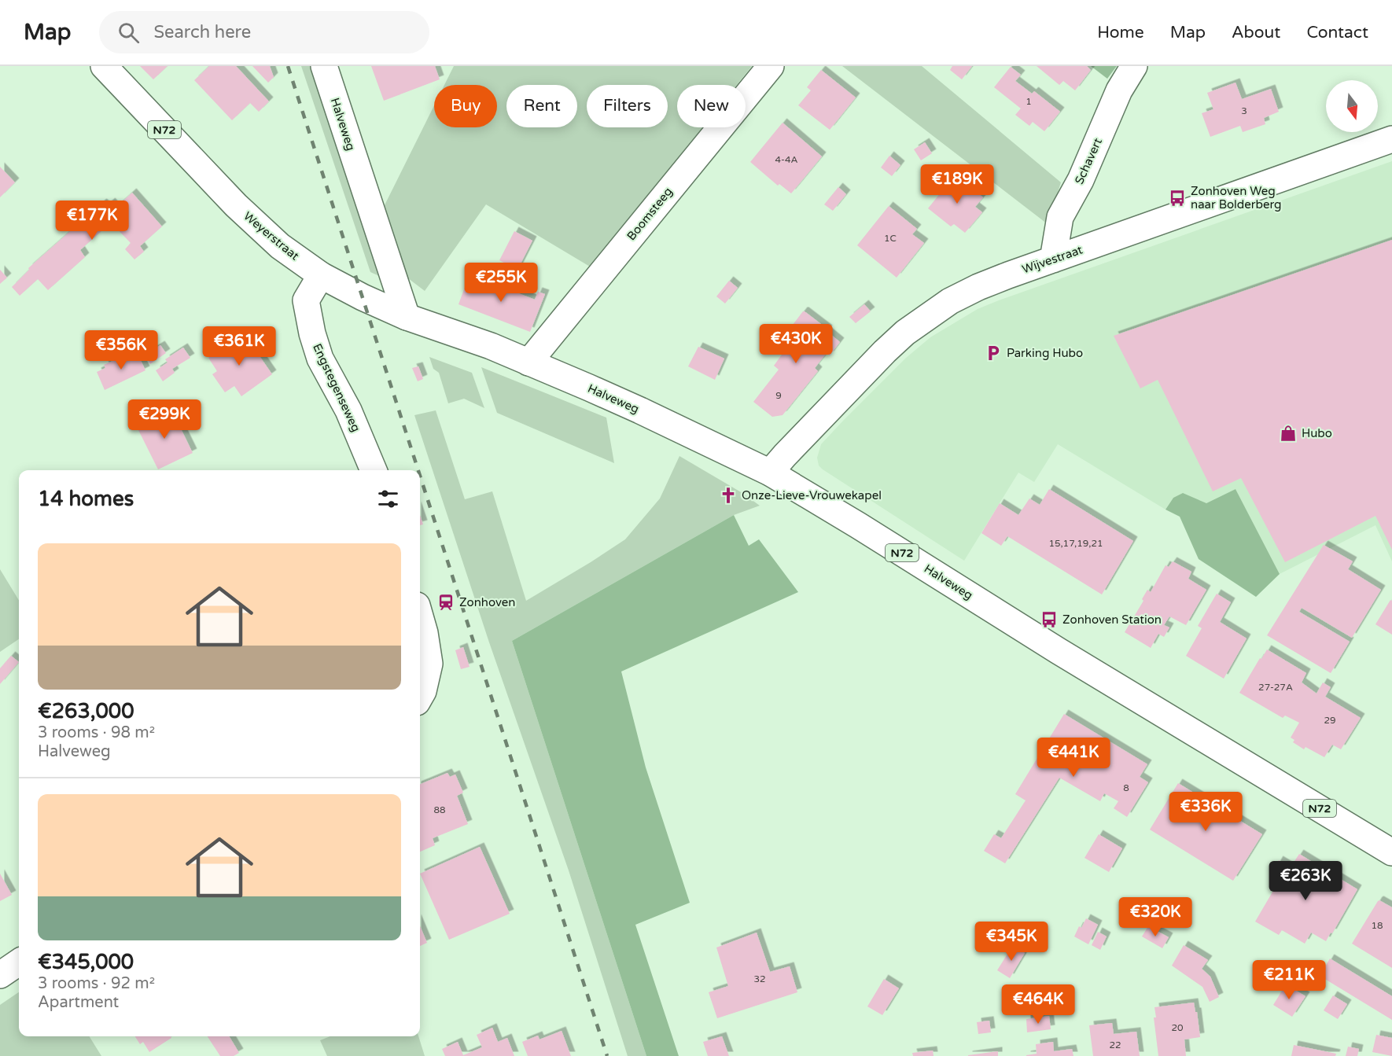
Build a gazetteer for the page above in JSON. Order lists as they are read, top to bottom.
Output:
{
  "streets": {
    "street": [
      "Halveweg",
      "N72",
      "Schavert",
      "Boomsteeg",
      "Weyerstraat",
      "Wijvestraat",
      "Engstegenseweg"
    ]
  },
  "crossings": [
    ["Halveweg", "Boomsteeg"],
    ["Halveweg", "Weyerstraat"],
    ["Halveweg", "Wijvestraat"],
    ["Halveweg", "Engstegenseweg"],
    ["Schavert", "Wijvestraat"],
    ["Weyerstraat", "Engstegenseweg"]
  ],
  "places": {
    "bus stop": ["Zonhoven Weg naar Bolderberg", "Zonhoven Station"],
    "parking": ["Parking Hubo"],
    "shop": ["Hubo"],
    "church": ["Onze-Lieve-Vrouwekapel"],
    "station": ["Zonhoven"]
  },
  "house_numbers": [
    "1",
    "3",
    "4-4A",
    "1C",
    "9",
    "15,17,19,21",
    "27-27A",
    "29",
    "8",
    "88",
    "18",
    "32",
    "20",
    "22"
  ],
  "north": "bottom",
  "page": {
    "header": "Map",
    "search": "Search here",
    "nav": [
      "Home",
      "Map",
      "About",
      "Contact"
    ],
    "chip": [
      "Buy",
      "Rent",
      "Filters",
      "New"
    ],
    "price": [
      "€189K",
      "€177K",
      "€255K",
      "€430K",
      "€361K",
      "€356K",
      "€299K",
      "€441K",
      "€336K",
      "€263K",
      "€320K",
      "€345K",
      "€211K",
      "€464K"
    ],
    "heading": "14 homes",
    "list": [
      {
        "name": "€263,000",
        "note": "3 rooms · 98 m² · Halveweg"
      },
      {
        "name": "€345,000",
        "note": "3 rooms · 92 m² · Apartment"
      }
    ]
  }
}
